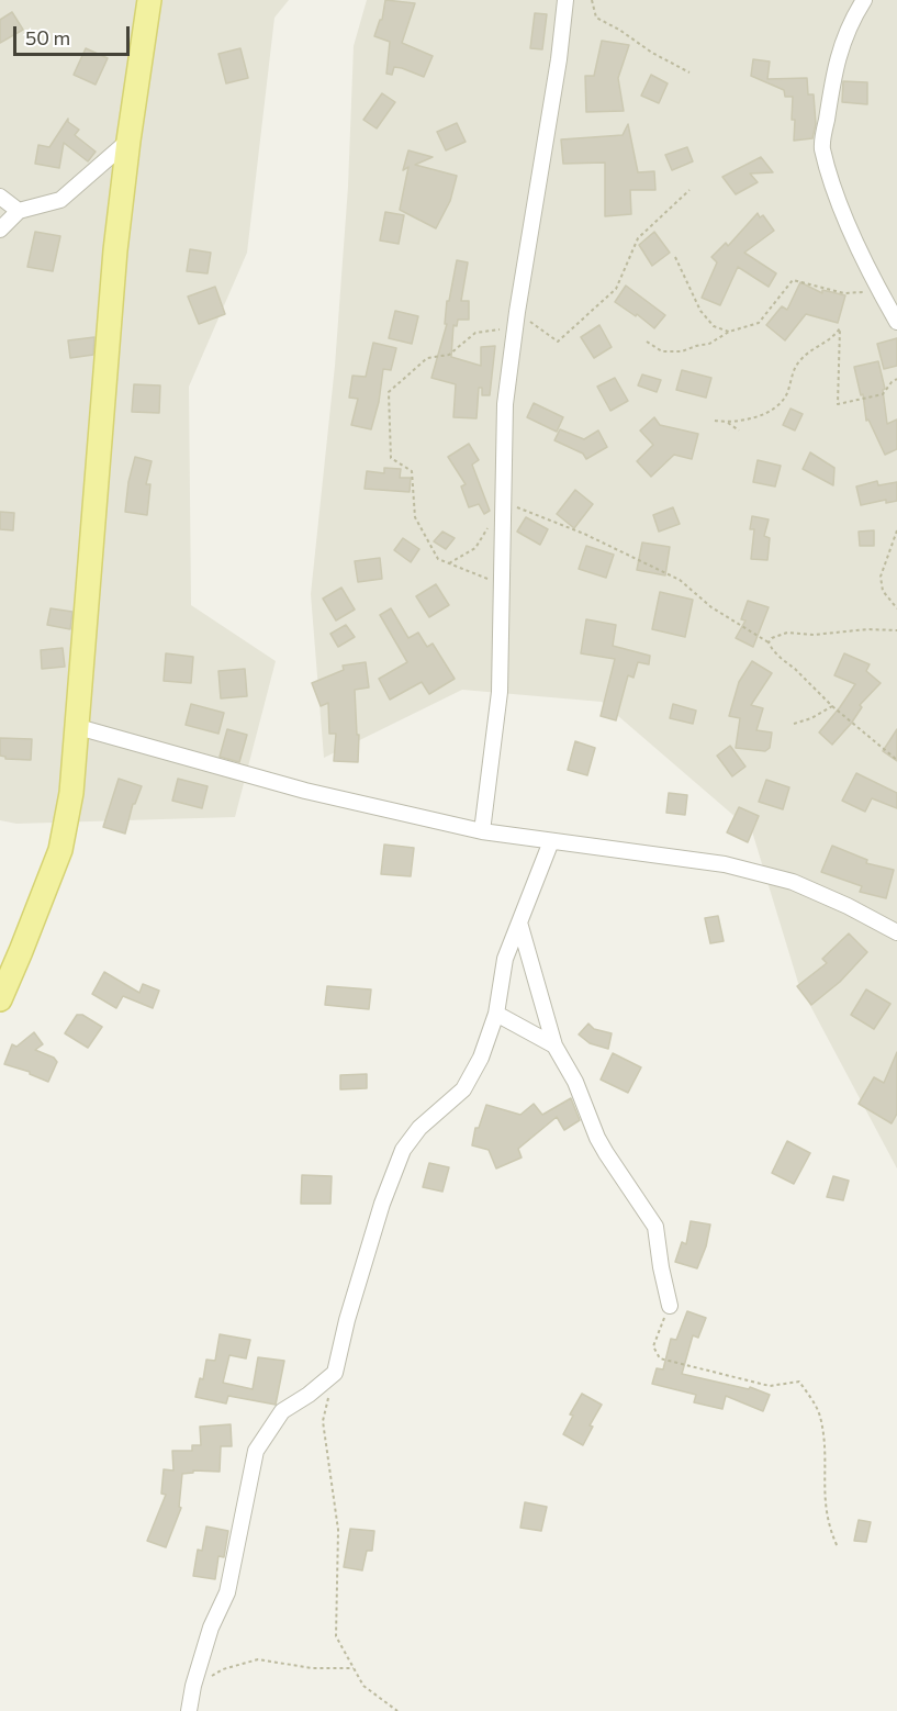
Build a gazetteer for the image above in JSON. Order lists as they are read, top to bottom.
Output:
{
  "scale_bar": "50 m"
}
